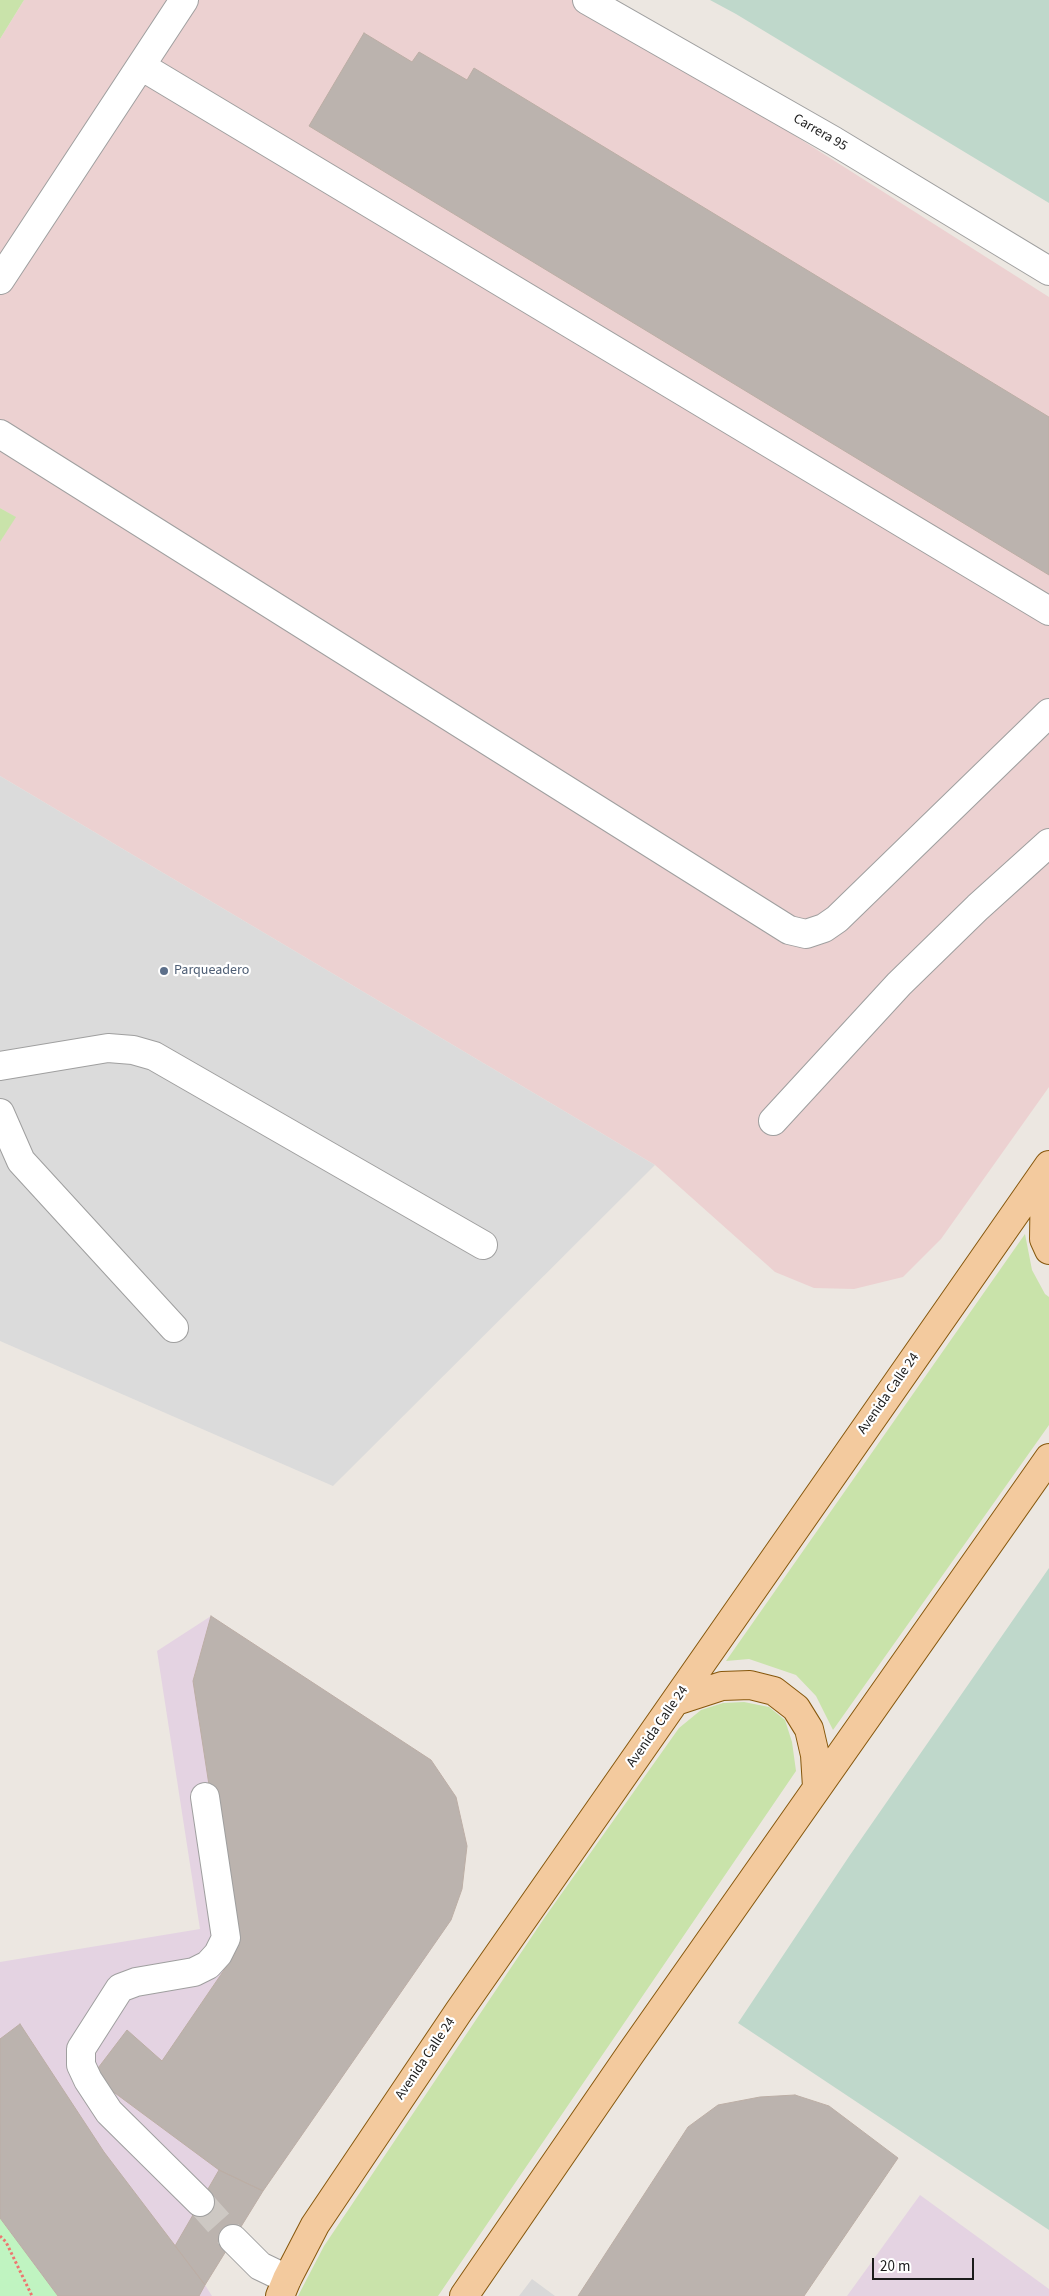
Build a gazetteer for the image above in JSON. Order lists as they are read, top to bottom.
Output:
{
  "streets": {
    "main road": ["Avenida Calle 24"],
    "lane": ["Carrera 95"]
  },
  "places": ["Parqueadero"],
  "scale_bar": "20 m"
}
